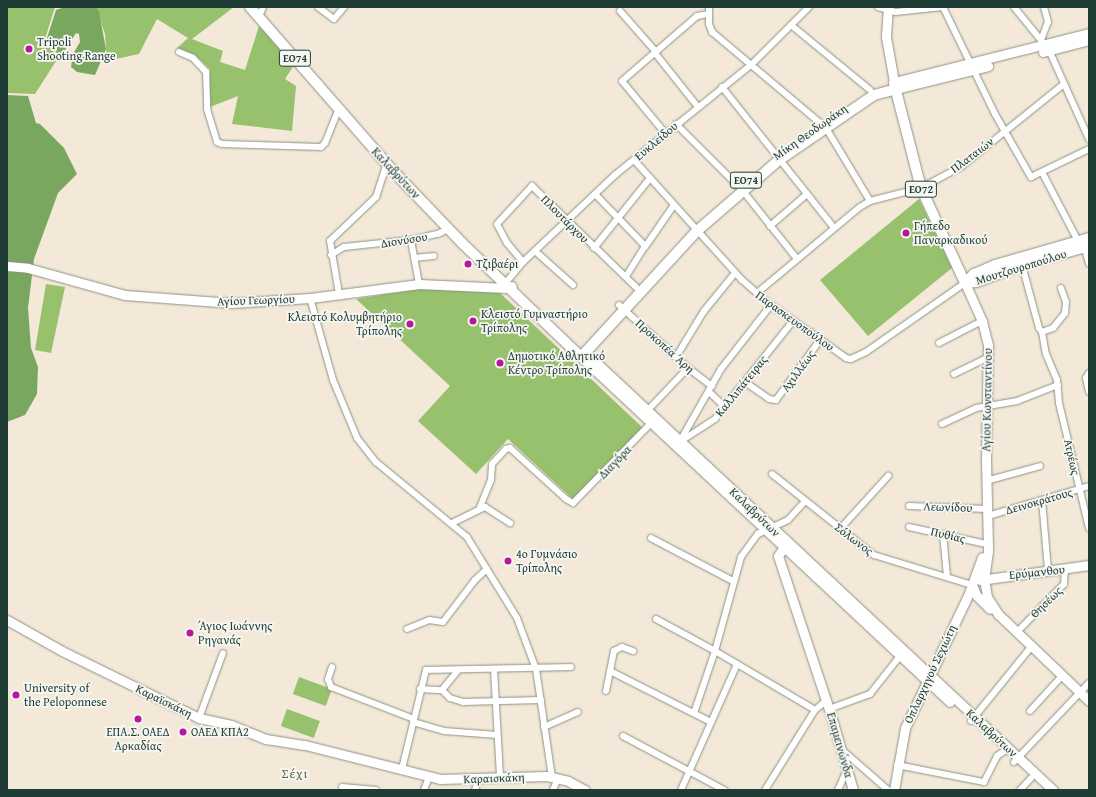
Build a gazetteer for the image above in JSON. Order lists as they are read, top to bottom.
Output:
{
  "streets": {
    "main road": [
      "ΕΟ74",
      "Μίκη Θεοδωράκη",
      "Καλαβρύτων",
      "ΕΟ72",
      "Μουτζουροπούλου",
      "Αγίου Γεωργίου",
      "Αγίου Κωνσταντίνου",
      "Ερύμανθου",
      "Οπλαρχηγού Σεχιώτη",
      "Καραϊσκάκη",
      "Επαμεινώνδα",
      "Καραισκάκη"
    ],
    "street": [
      "Ευκλείδου",
      "Πλαταιών",
      "Πλουτάρχου",
      "Διονύσου",
      "Παρασκευοπούλου",
      "Προκοπέα Άρη",
      "Αχιλλέως",
      "Καλλιπάτειρας",
      "Ατρέως",
      "Διαγόρα",
      "Δεινοκράτους",
      "Λεωνίδου",
      "Πυθίας",
      "Σόλωνος",
      "Θησέως"
    ]
  },
  "crossings": [
    ["ΕΟ74", "Καλαβρύτων"],
    ["Μίκη Θεοδωράκη", "Καλαβρύτων"],
    ["Μίκη Θεοδωράκη", "ΕΟ72"],
    ["Μίκη Θεοδωράκη", "Πλουτάρχου"],
    ["Μίκη Θεοδωράκη", "Παρασκευοπούλου"],
    ["Μίκη Θεοδωράκη", "Προκοπέα Άρη"],
    ["Μίκη Θεοδωράκη", "Αγίου Κωνσταντίνου"],
    ["Ευκλείδου", "Καλαβρύτων"],
    ["Ευκλείδου", "Πλουτάρχου"],
    ["Ευκλείδου", "Αγίου Γεωργίου"],
    ["Ευκλείδου", "Παρασκευοπούλου"],
    ["Πλαταιών", "Παρασκευοπούλου"],
    ["Πλαταιών", "Αγίου Κωνσταντίνου"],
    ["Καλαβρύτων", "Διονύσου"],
    ["Καλαβρύτων", "Αγίου Γεωργίου"],
    ["Καλαβρύτων", "Καλλιπάτειρας"],
    ["Καλαβρύτων", "Διαγόρα"],
    ["Καλαβρύτων", "Οπλαρχηγού Σεχιώτη"],
    ["Καλαβρύτων", "Επαμεινώνδα"],
    ["ΕΟ72", "Αγίου Κωνσταντίνου"],
    ["Μουτζουροπούλου", "Παρασκευοπούλου"],
    ["Μουτζουροπούλου", "Αγίου Κωνσταντίνου"],
    ["Μουτζουροπούλου", "Ατρέως"],
    ["Παρασκευοπούλου", "Αχιλλέως"],
    ["Παρασκευοπούλου", "Καλλιπάτειρας"],
    ["Παρασκευοπούλου", "Αγίου Κωνσταντίνου"],
    ["Προκοπέα Άρη", "Καλλιπάτειρας"],
    ["Αχιλλέως", "Καλλιπάτειρας"],
    ["Αγίου Κωνσταντίνου", "Δεινοκράτους"],
    ["Αγίου Κωνσταντίνου", "Λεωνίδου"],
    ["Αγίου Κωνσταντίνου", "Πυθίας"],
    ["Αγίου Κωνσταντίνου", "Σόλωνος"],
    ["Αγίου Κωνσταντίνου", "Ερύμανθου"],
    ["Αγίου Κωνσταντίνου", "Θησέως"],
    ["Αγίου Κωνσταντίνου", "Οπλαρχηγού Σεχιώτη"],
    ["Ατρέως", "Δεινοκράτους"],
    ["Δεινοκράτους", "Λεωνίδου"],
    ["Σόλωνος", "Οπλαρχηγού Σεχιώτη"],
    ["Ερύμανθου", "Θησέως"],
    ["Καραϊσκάκη", "Καραισκάκη"]
  ],
  "districts": ["Σέχι"],
  "places": [
    "Tripoli Shooting Range",
    "Γήπεδο Παναρκαδικού",
    "Τζιβαέρι",
    "Κλειστό Γυμναστήριο Τρίπολης",
    "Κλειστό Κολυμβητήριο Τρίπολης",
    "Δημοτικό Αθλητικό Κέντρο Τρίπολης",
    "4ο Γυμνάσιο Τρίπολης",
    "Άγιος Ιωάννης Ρηγανάς",
    "University of the Peloponnese",
    "ΕΠΑ.Σ. ΟΑΕΔ Αρκαδίας",
    "ΟΑΕΔ ΚΠΑ2"
  ]
}
